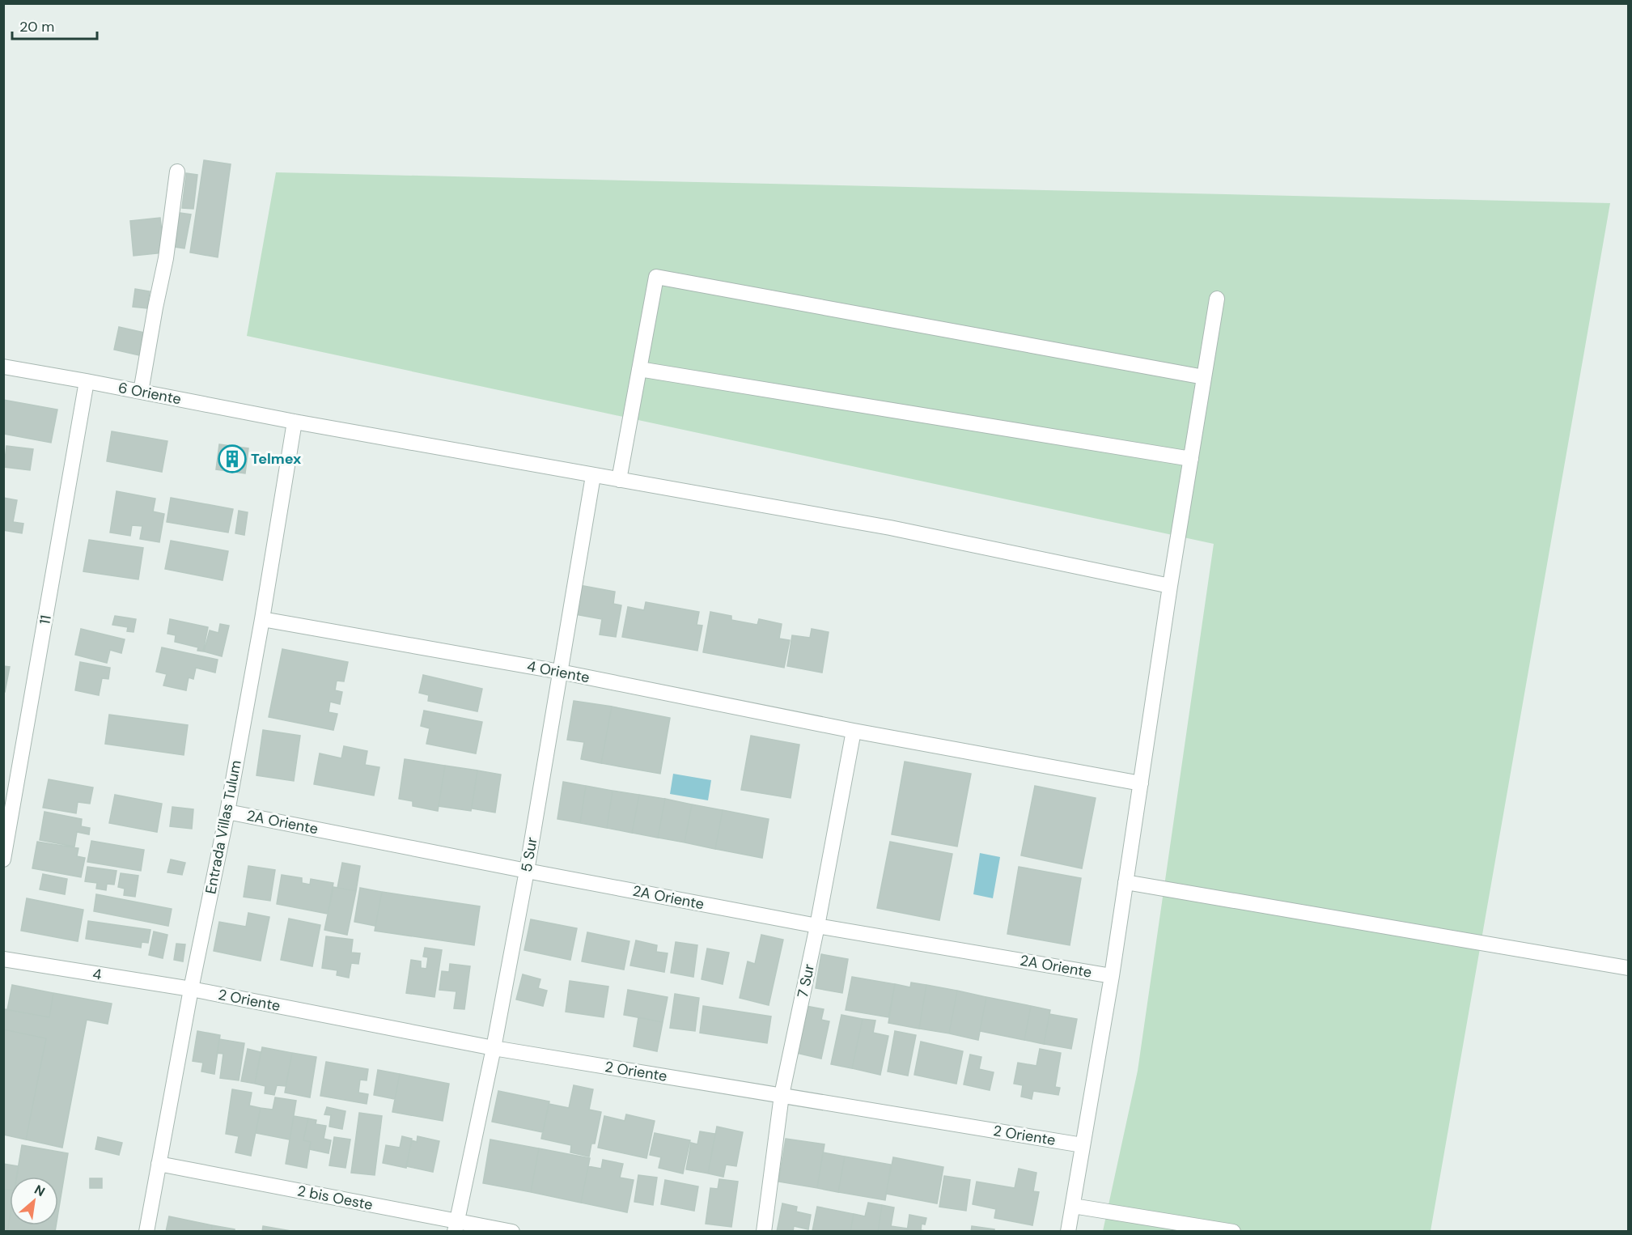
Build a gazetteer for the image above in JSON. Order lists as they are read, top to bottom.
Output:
{
  "streets": {
    "street": [
      "6 Oriente",
      "11",
      "4 Oriente",
      "2A Oriente",
      "Entrada Villas Tulum",
      "5 Sur",
      "4",
      "7 Sur",
      "2 Oriente",
      "2 bis Oeste"
    ]
  },
  "crossings": [
    ["6 Oriente", "11"],
    ["6 Oriente", "Entrada Villas Tulum"],
    ["6 Oriente", "5 Sur"],
    ["4 Oriente", "Entrada Villas Tulum"],
    ["4 Oriente", "5 Sur"],
    ["4 Oriente", "7 Sur"],
    ["2A Oriente", "Entrada Villas Tulum"],
    ["2A Oriente", "5 Sur"],
    ["2A Oriente", "7 Sur"],
    ["Entrada Villas Tulum", "4"],
    ["Entrada Villas Tulum", "2 Oriente"],
    ["Entrada Villas Tulum", "2 bis Oeste"],
    ["5 Sur", "2 Oriente"],
    ["5 Sur", "2 bis Oeste"],
    ["4", "2 Oriente"],
    ["7 Sur", "2 Oriente"]
  ],
  "places": {
    "building": ["Telmex"]
  },
  "scale_bar": "20 m",
  "north": "top right"
}
